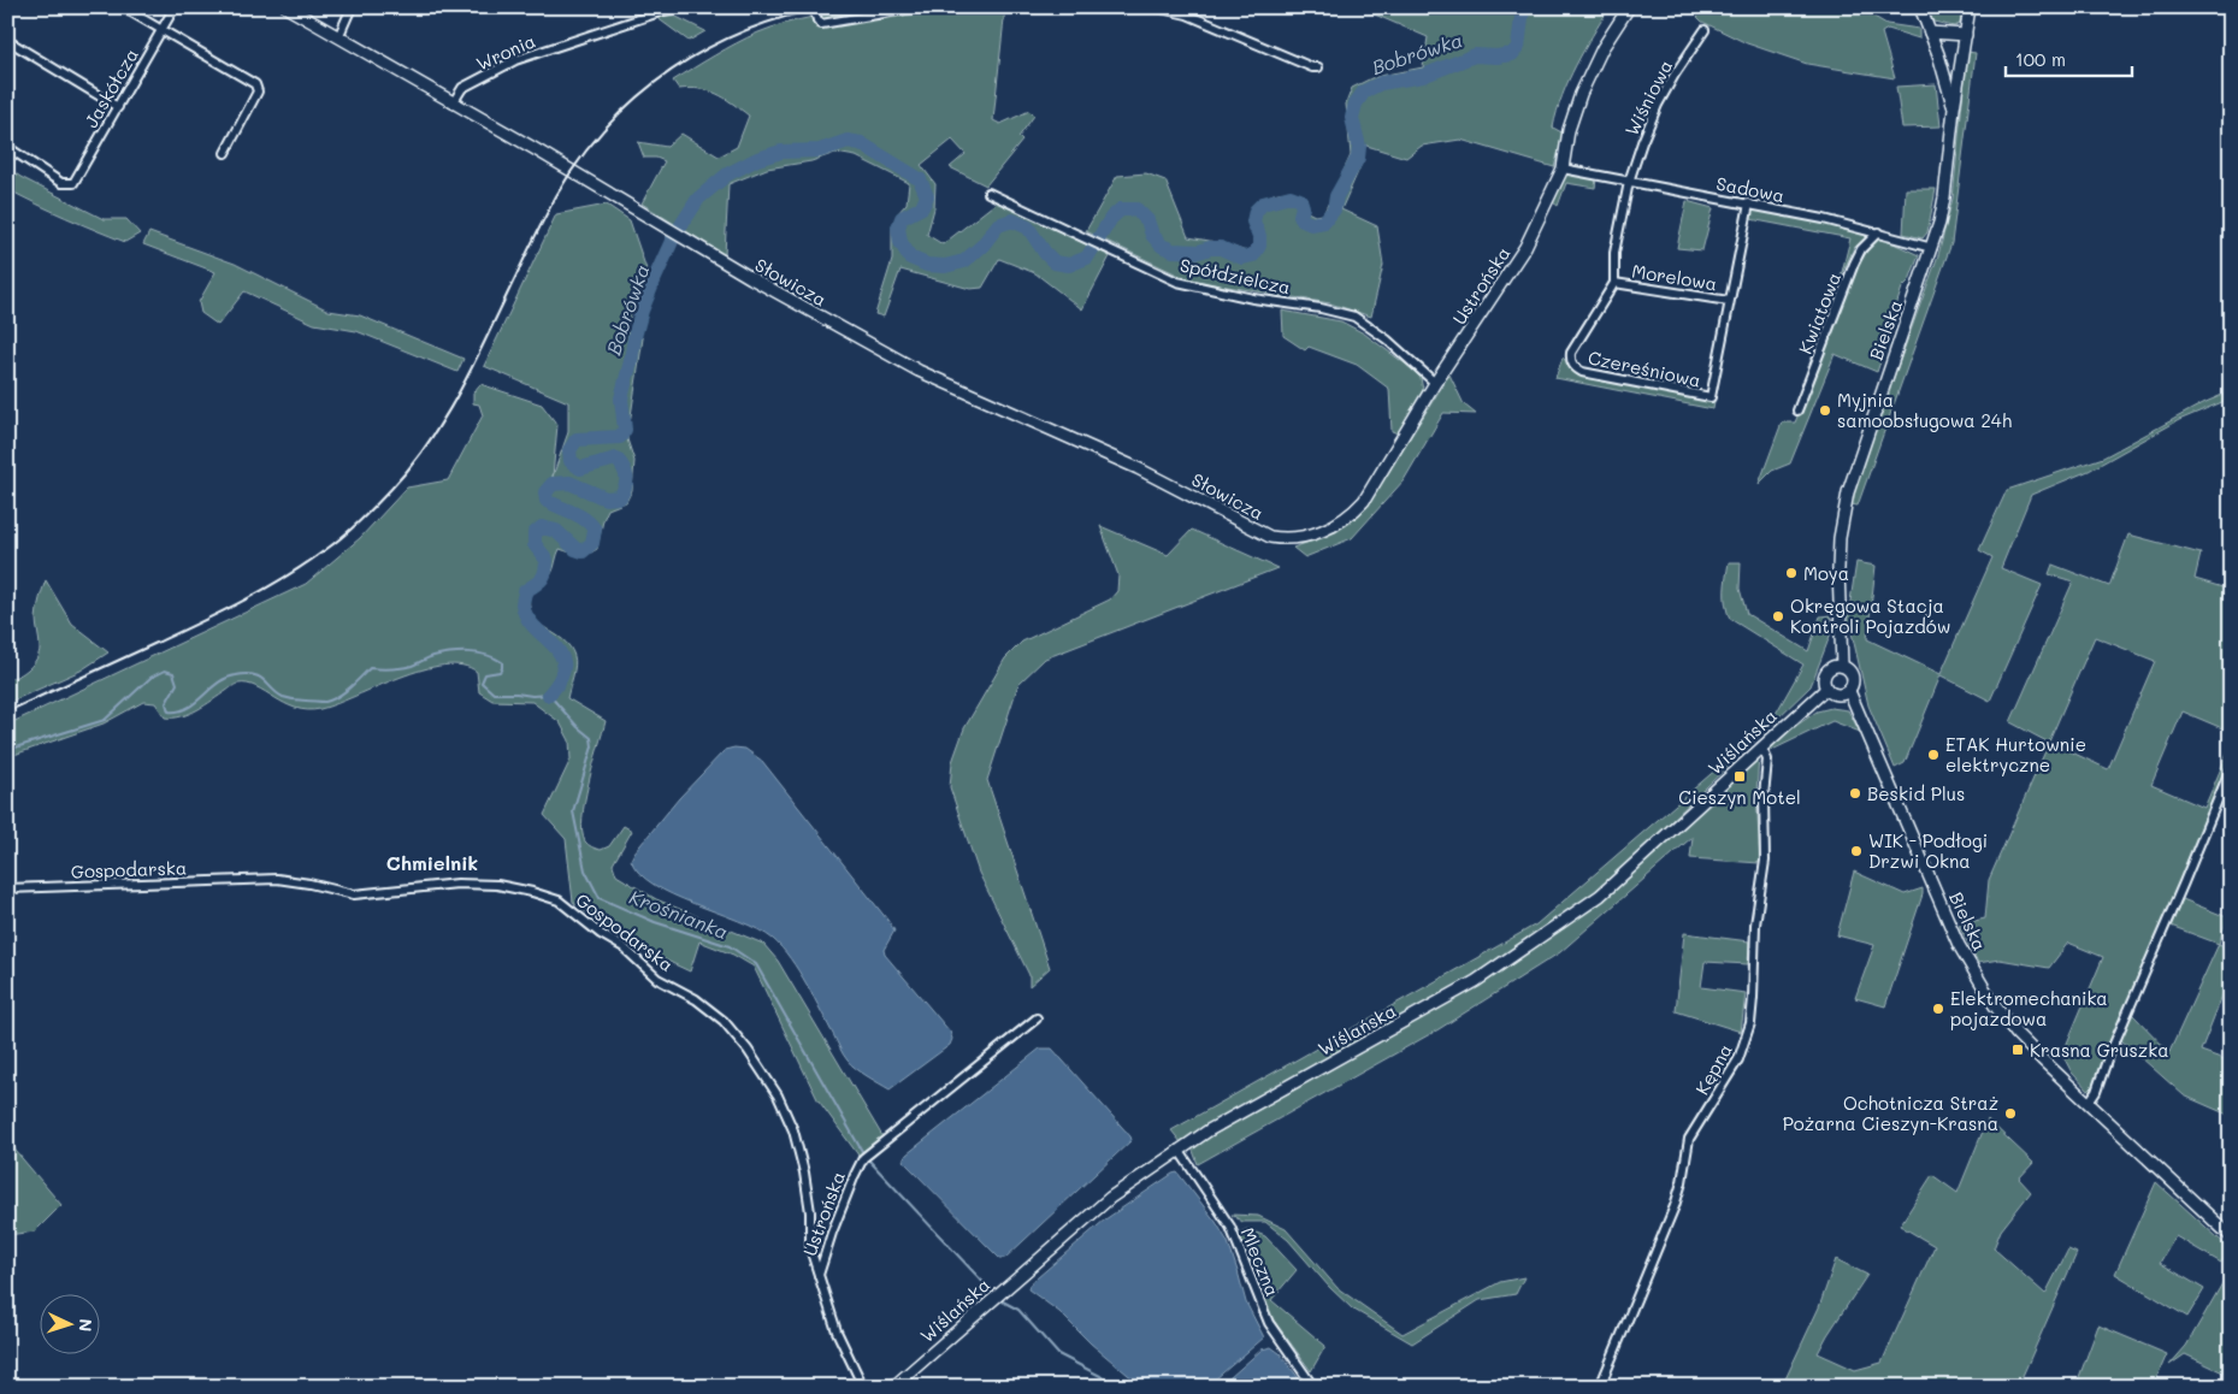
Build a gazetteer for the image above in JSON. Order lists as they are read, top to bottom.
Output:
{
  "streets": {
    "street": [
      "Wronia",
      "Jaskółcza",
      "Wiśniowa",
      "Sadowa",
      "Spółdzielcza",
      "Morelowa",
      "Słowicza",
      "Ustrońska",
      "Kwiatowa",
      "Bielska",
      "Czereśniowa",
      "Wiślańska",
      "Gospodarska",
      "Kępna",
      "Mleczna"
    ]
  },
  "crossings": [
    ["Wronia", "Słowicza"],
    ["Wiśniowa", "Sadowa"],
    ["Sadowa", "Ustrońska"],
    ["Sadowa", "Kwiatowa"],
    ["Sadowa", "Bielska"],
    ["Sadowa", "Czereśniowa"],
    ["Spółdzielcza", "Ustrońska"],
    ["Morelowa", "Czereśniowa"],
    ["Słowicza", "Ustrońska"],
    ["Ustrońska", "Gospodarska"],
    ["Bielska", "Wiślańska"],
    ["Wiślańska", "Kępna"],
    ["Wiślańska", "Mleczna"]
  ],
  "districts": ["Chmielnik"],
  "water": ["Bobrówka", "Krośnianka"],
  "places": {
    "other": [
      "Myjnia samoobsługowa 24h",
      "Moya",
      "Okręgowa Stacja Kontroli Pojazdów",
      "ETAK Hurtownie elektryczne",
      "Beskid Plus",
      "WIK - Podłogi Drzwi Okna",
      "Elektromechanika pojazdowa",
      "Ochotnicza Straż Pożarna Cieszyn-Krasna"
    ],
    "transit": ["Cieszyn Motel", "Krasna Gruszka"]
  },
  "scale_bar": "100 m",
  "north": "right"
}
